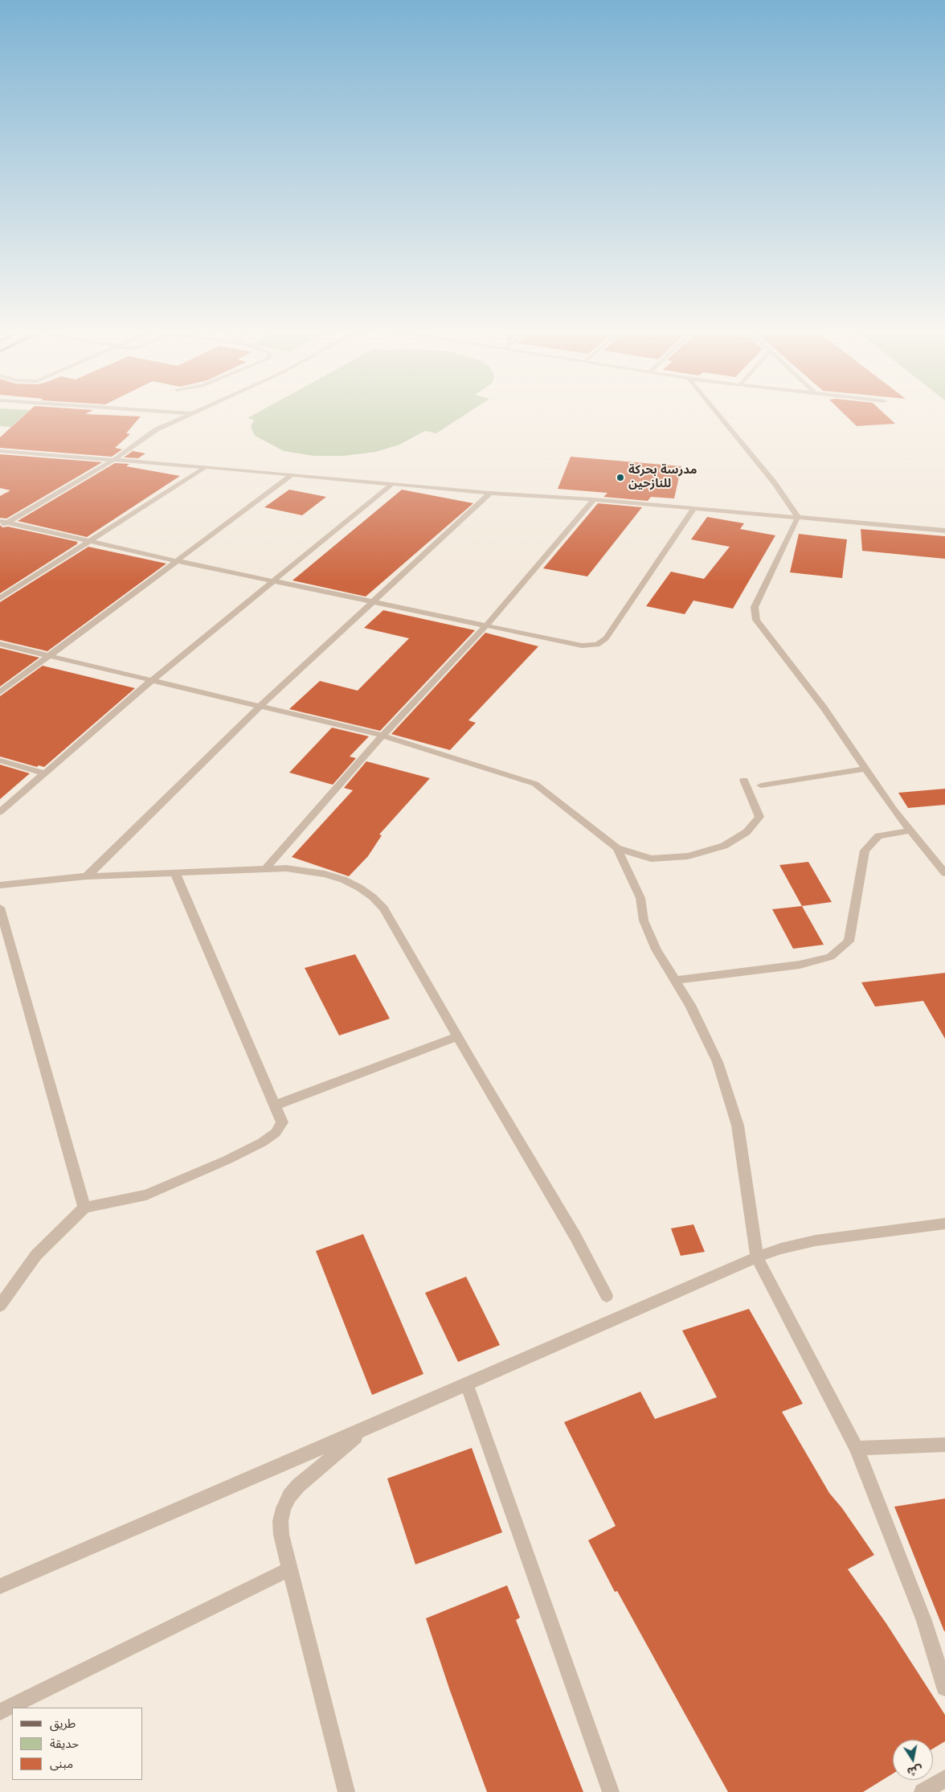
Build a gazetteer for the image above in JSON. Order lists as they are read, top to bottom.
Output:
{
  "places": ["مدرسة بحركة للنازحين"],
  "legend": ["طريق", "حديقة", "مبنى"],
  "north": "bottom"
}
